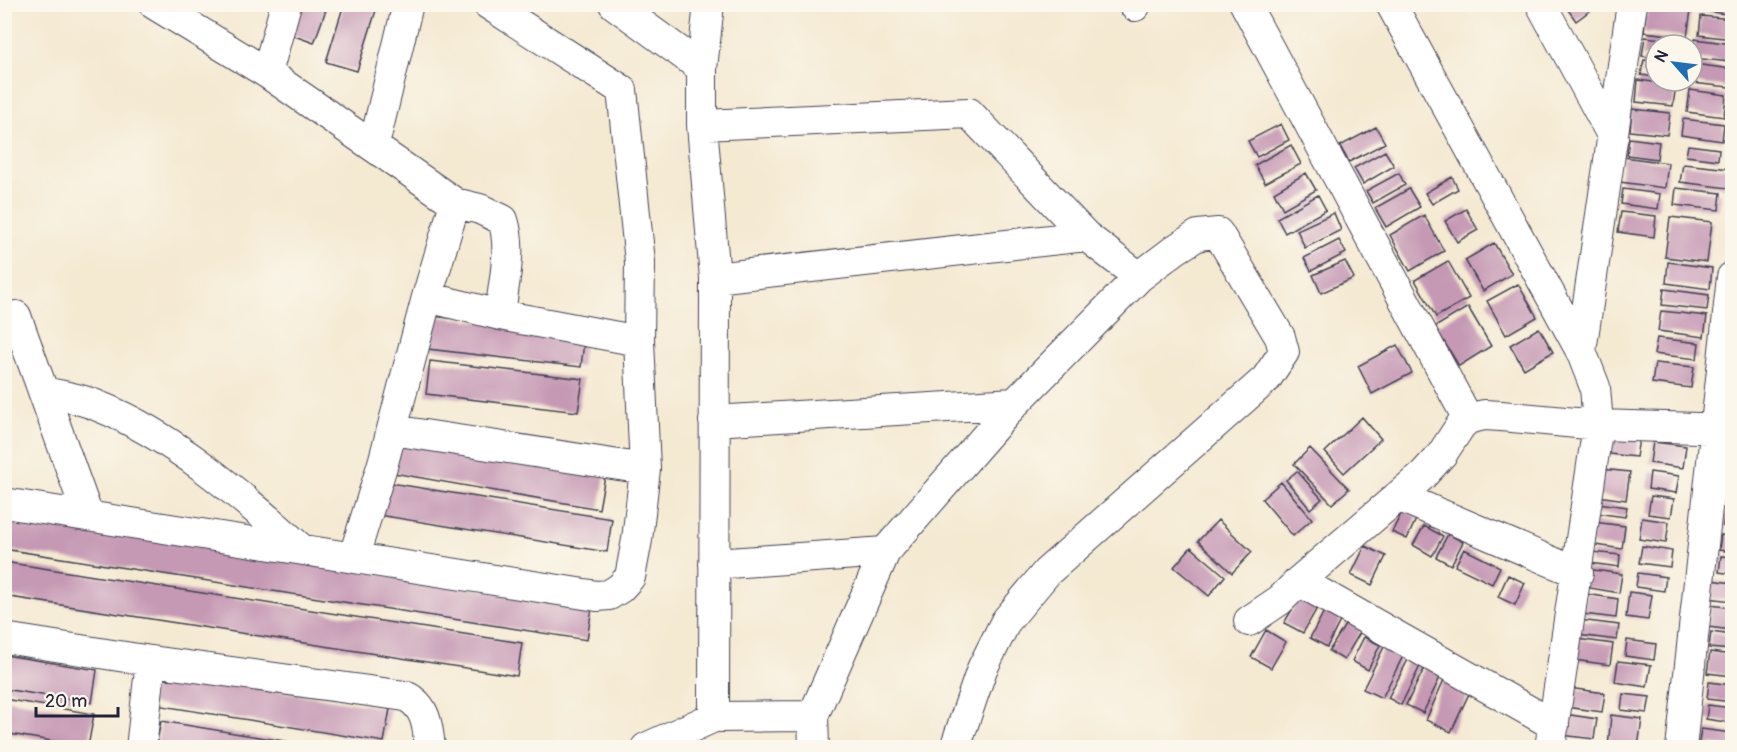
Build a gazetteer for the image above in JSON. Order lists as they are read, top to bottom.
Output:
{
  "scale_bar": "20 m",
  "north": "top left"
}
